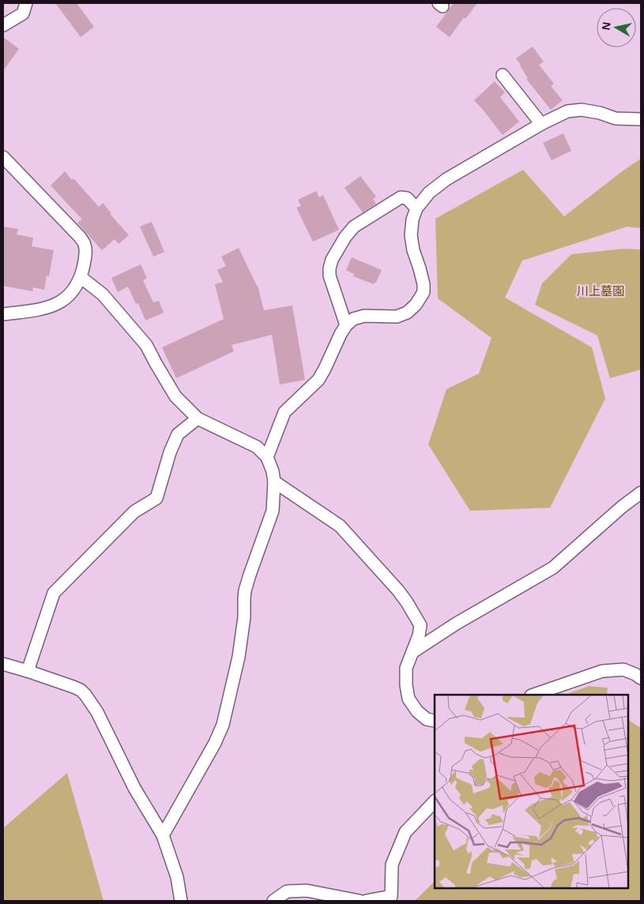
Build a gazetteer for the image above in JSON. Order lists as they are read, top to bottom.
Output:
{
  "parks": ["川上墓園"],
  "north": "left"
}
